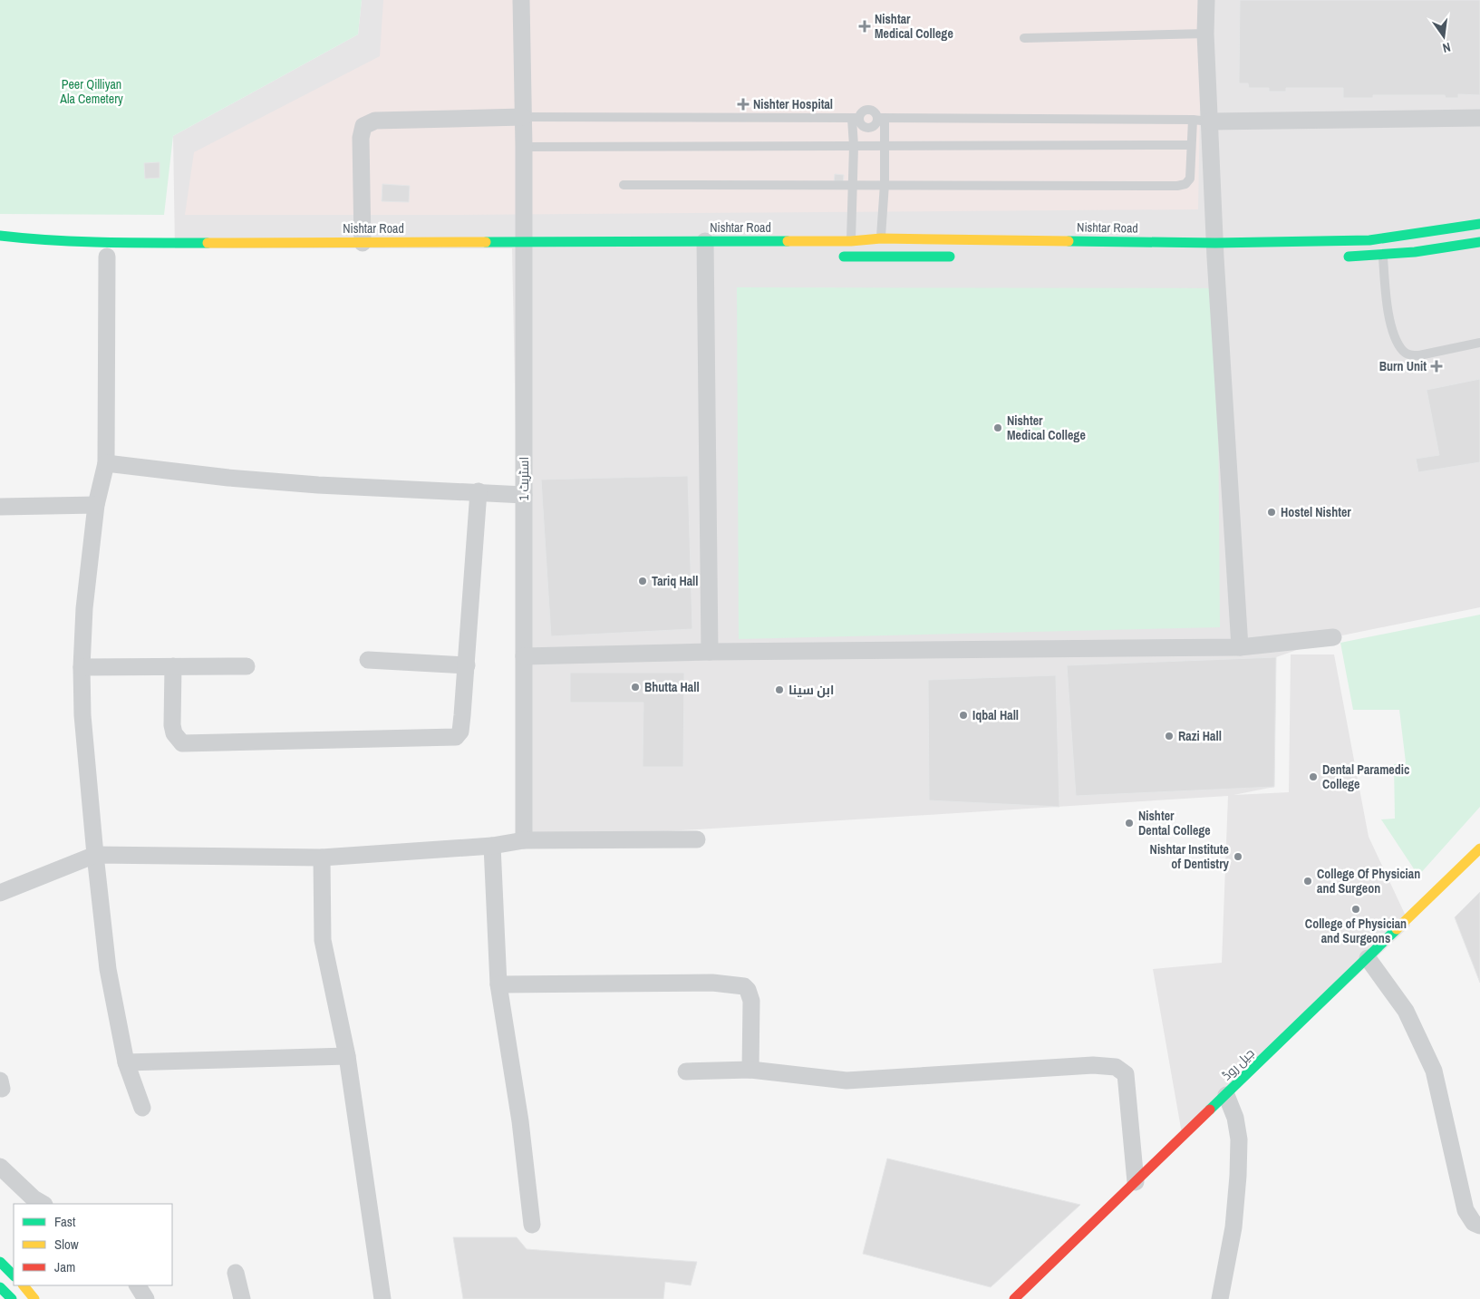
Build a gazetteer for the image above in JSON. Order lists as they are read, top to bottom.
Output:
{
  "streets": {
    "main road": ["Nishtar Road", "جیل روڈ"],
    "street": ["اسٹریٹ 1"]
  },
  "crossings": [
    ["Nishtar Road", "اسٹریٹ 1"]
  ],
  "parks": ["Peer Qilliyan Ala Cemetery"],
  "places": {
    "health": ["Nishtar Medical College", "Nishter Hospital", "Burn Unit"],
    "other": [
      "Nishter Medical College",
      "Hostel Nishter",
      "Tariq Hall",
      "Bhutta Hall",
      "ابن سینا",
      "Iqbal Hall",
      "Razi Hall",
      "Dental Paramedic College",
      "Nishter Dental College",
      "Nishtar Institute of Dentistry",
      "College Of Physician and Surgeon",
      "College of Physician and Surgeons"
    ]
  },
  "legend": ["Fast", "Slow", "Jam"],
  "north": "bottom"
}
